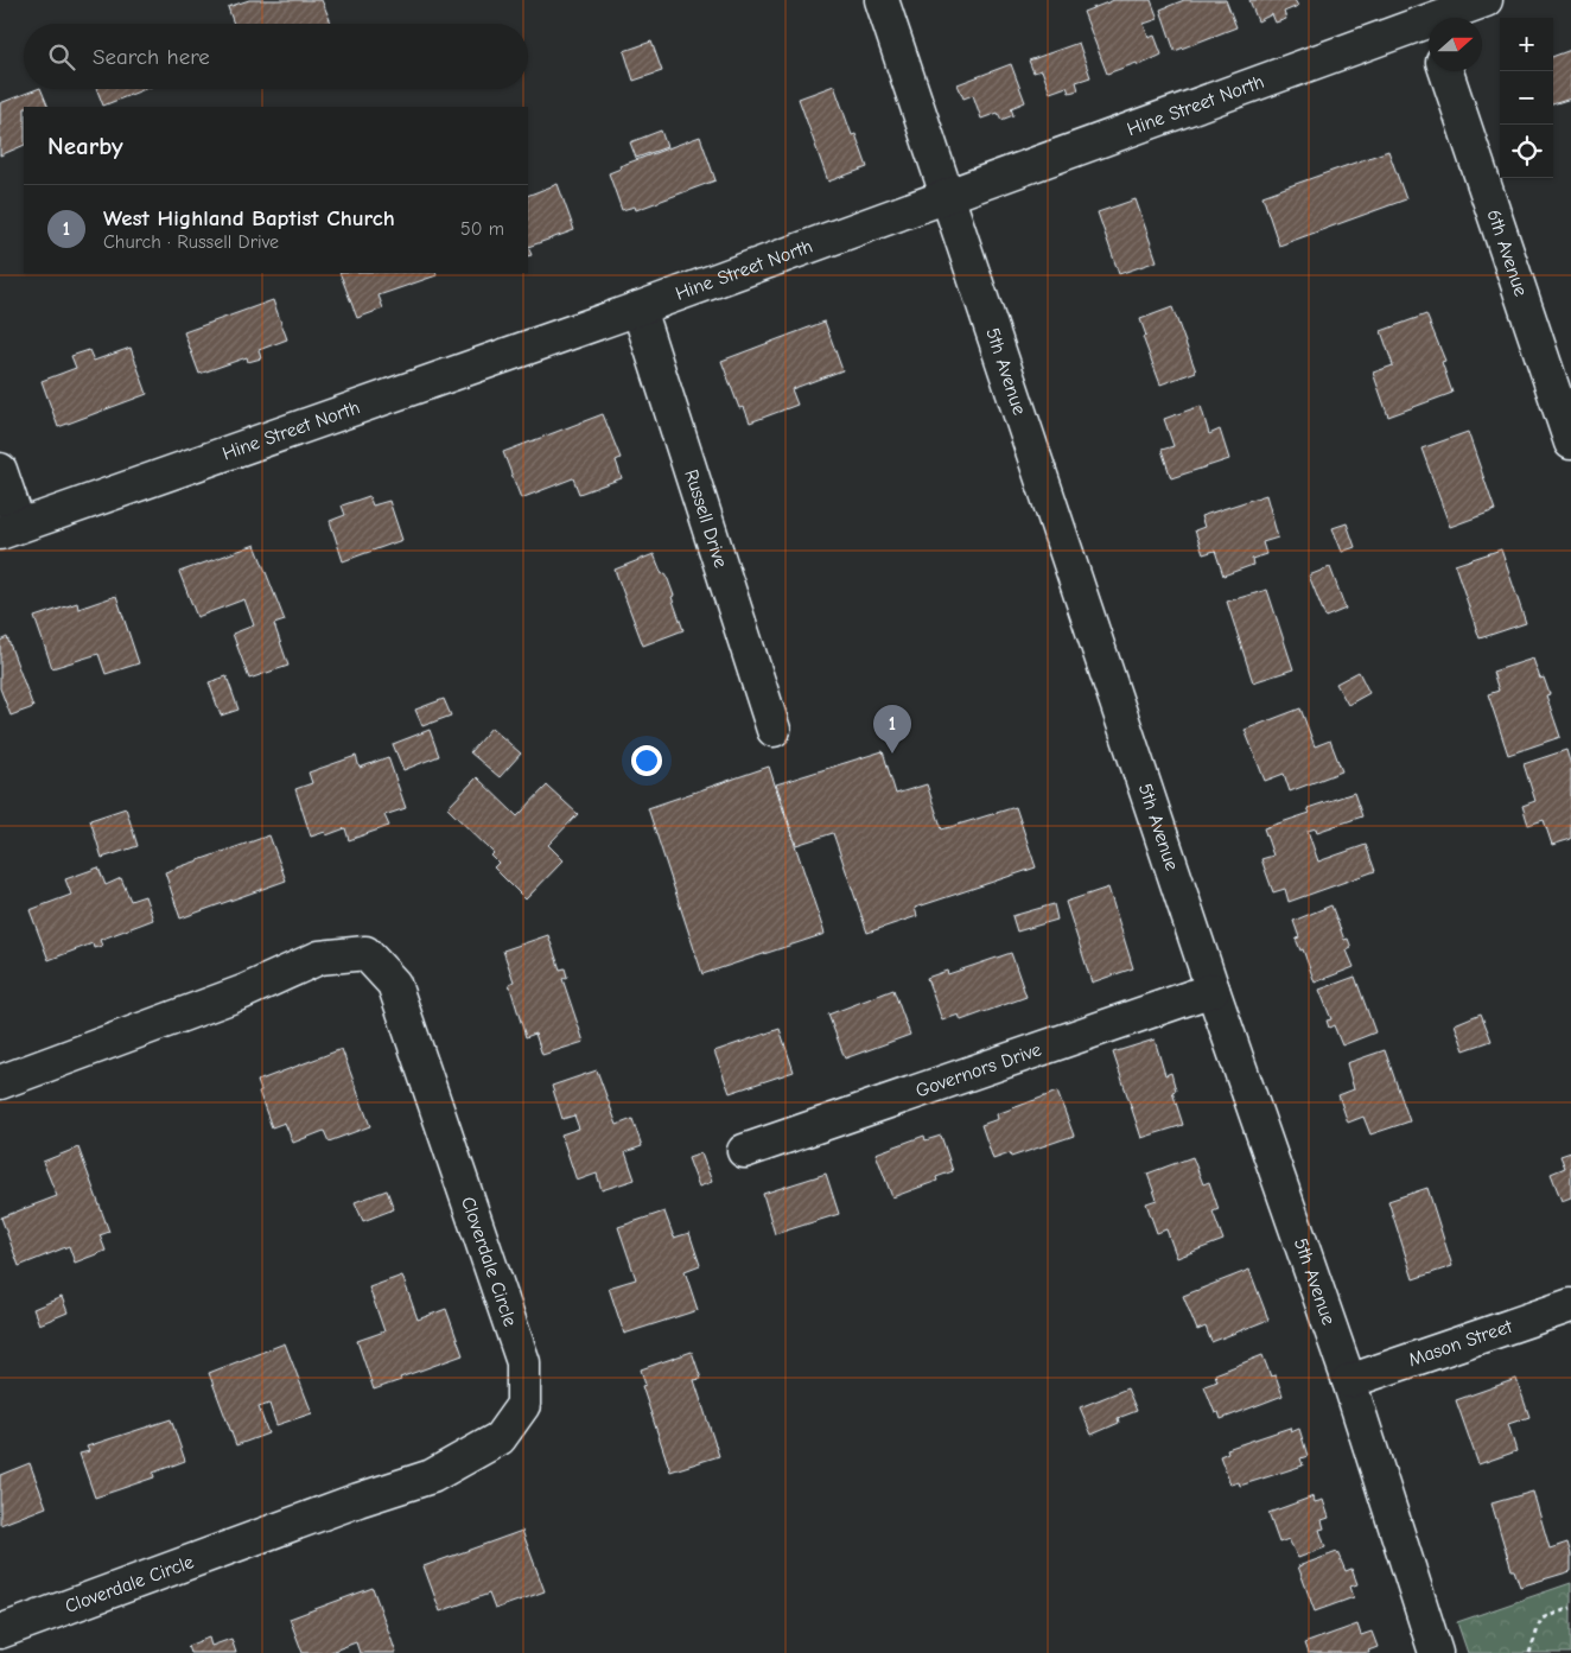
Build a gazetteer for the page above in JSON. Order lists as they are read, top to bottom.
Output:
{
  "streets": {
    "street": [
      "Hine Street North",
      "6th Avenue",
      "5th Avenue",
      "Russell Drive",
      "Governors Drive",
      "Cloverdale Circle",
      "Mason Street"
    ]
  },
  "crossings": [
    ["Hine Street North", "5th Avenue"],
    ["Hine Street North", "Russell Drive"],
    ["5th Avenue", "Governors Drive"],
    ["5th Avenue", "Mason Street"]
  ],
  "north": "right",
  "page": {
    "map_buttons": ["+", "−"],
    "search": "Search here",
    "heading": "Nearby",
    "list": [
      {
        "mark": "1",
        "name": "West Highland Baptist Church",
        "note": "Church · Russell Drive",
        "value": "50 m"
      }
    ],
    "pins": "1"
  }
}
